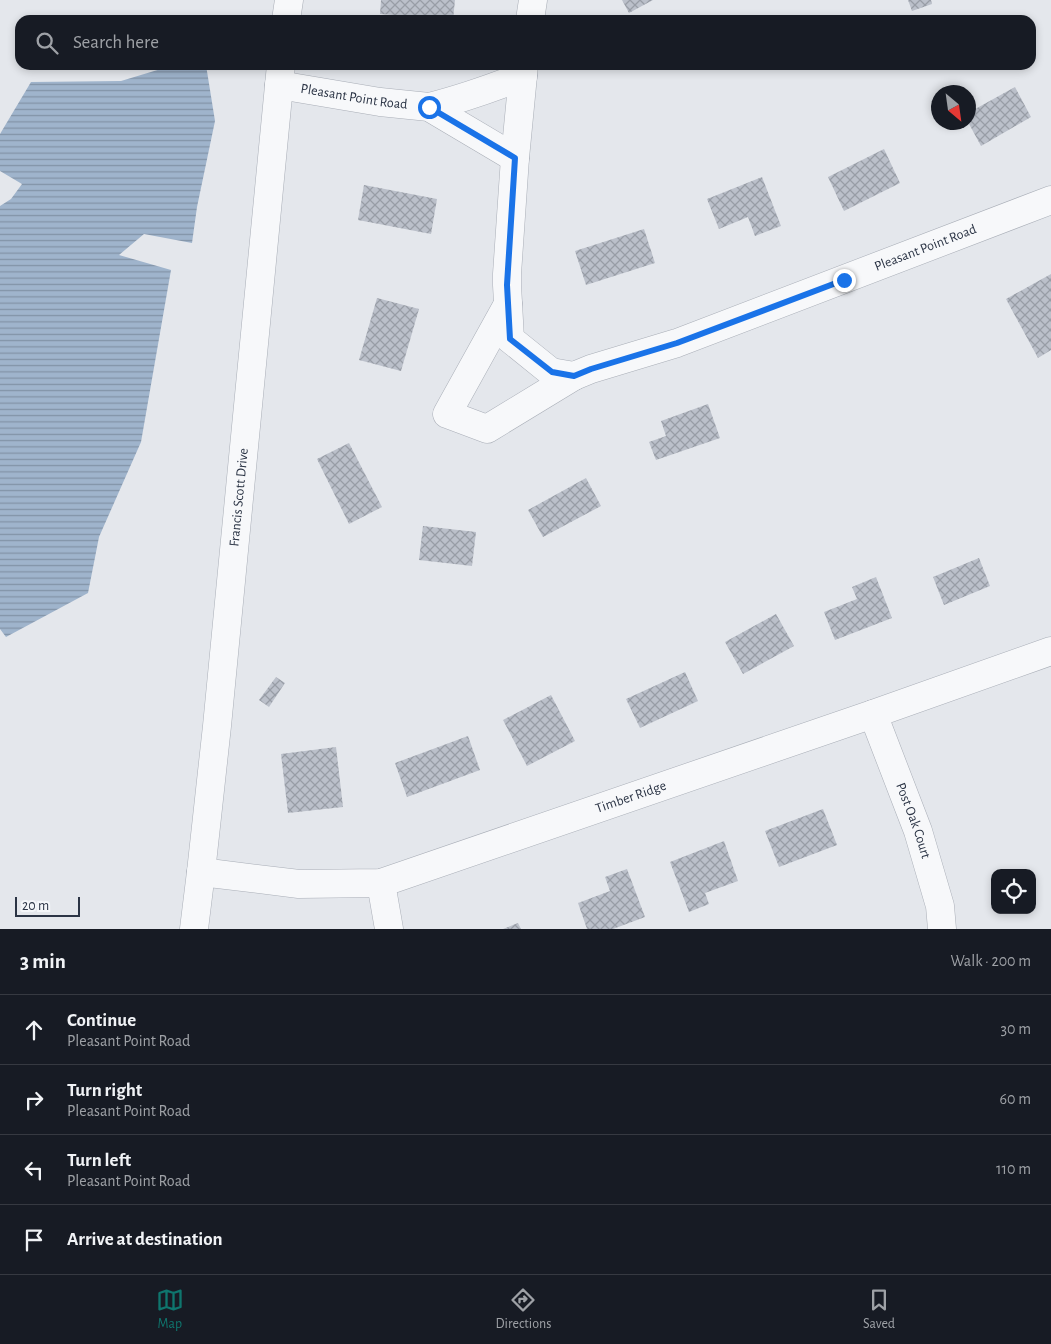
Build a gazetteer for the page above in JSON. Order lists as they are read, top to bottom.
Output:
{
  "streets": {
    "street": [
      "Pleasant Point Road",
      "Francis Scott Drive",
      "Timber Ridge",
      "Post Oak Court"
    ]
  },
  "crossings": [
    ["Pleasant Point Road", "Francis Scott Drive"],
    ["Francis Scott Drive", "Timber Ridge"],
    ["Timber Ridge", "Post Oak Court"]
  ],
  "scale_bar": "20 m",
  "north": "bottom right",
  "page": {
    "search": "Search here",
    "scale": "20 m",
    "heading": ["3 min", "Walk · 200 m"],
    "list": [
      ["Continue", "Pleasant Point Road", "30 m"],
      ["Turn right", "Pleasant Point Road", "60 m"],
      ["Turn left", "Pleasant Point Road", "110 m"],
      "Arrive at destination"
    ],
    "nav": ["Map", "Directions", "Saved"]
  }
}
